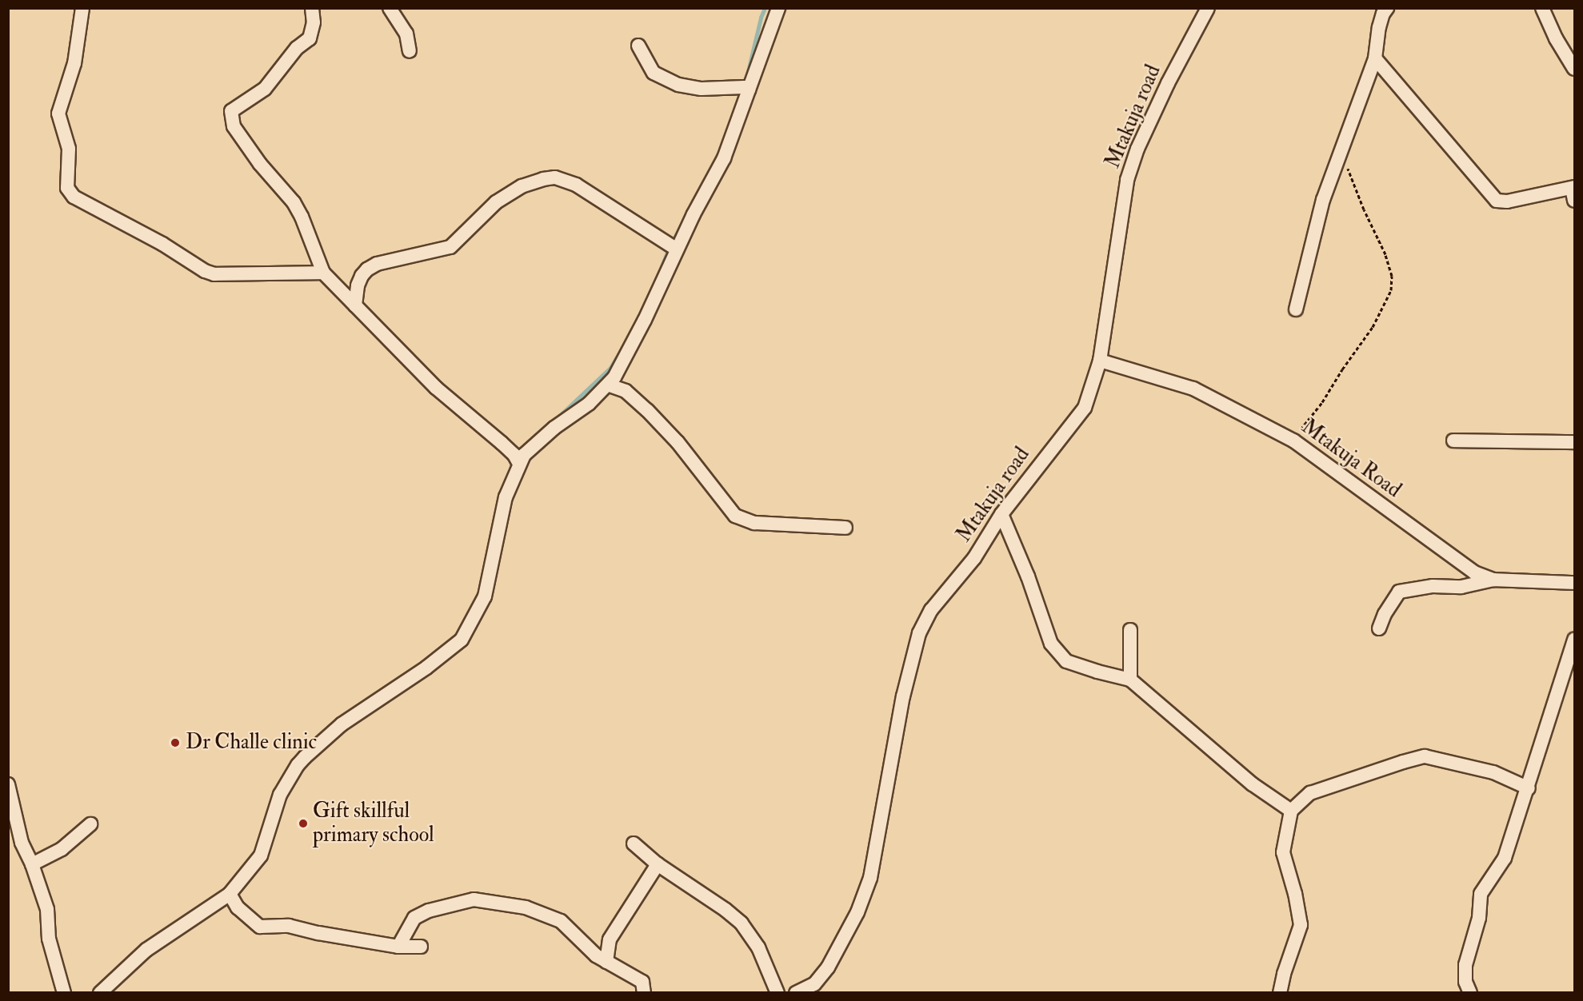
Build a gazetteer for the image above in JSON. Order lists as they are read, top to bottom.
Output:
{
  "streets": {
    "street": ["Mtakuja road", "Mtakuja Road"]
  },
  "crossings": [
    ["Mtakuja road", "Mtakuja Road"]
  ],
  "places": ["Dr Challe clinic", "Gift skillful primary school"]
}
